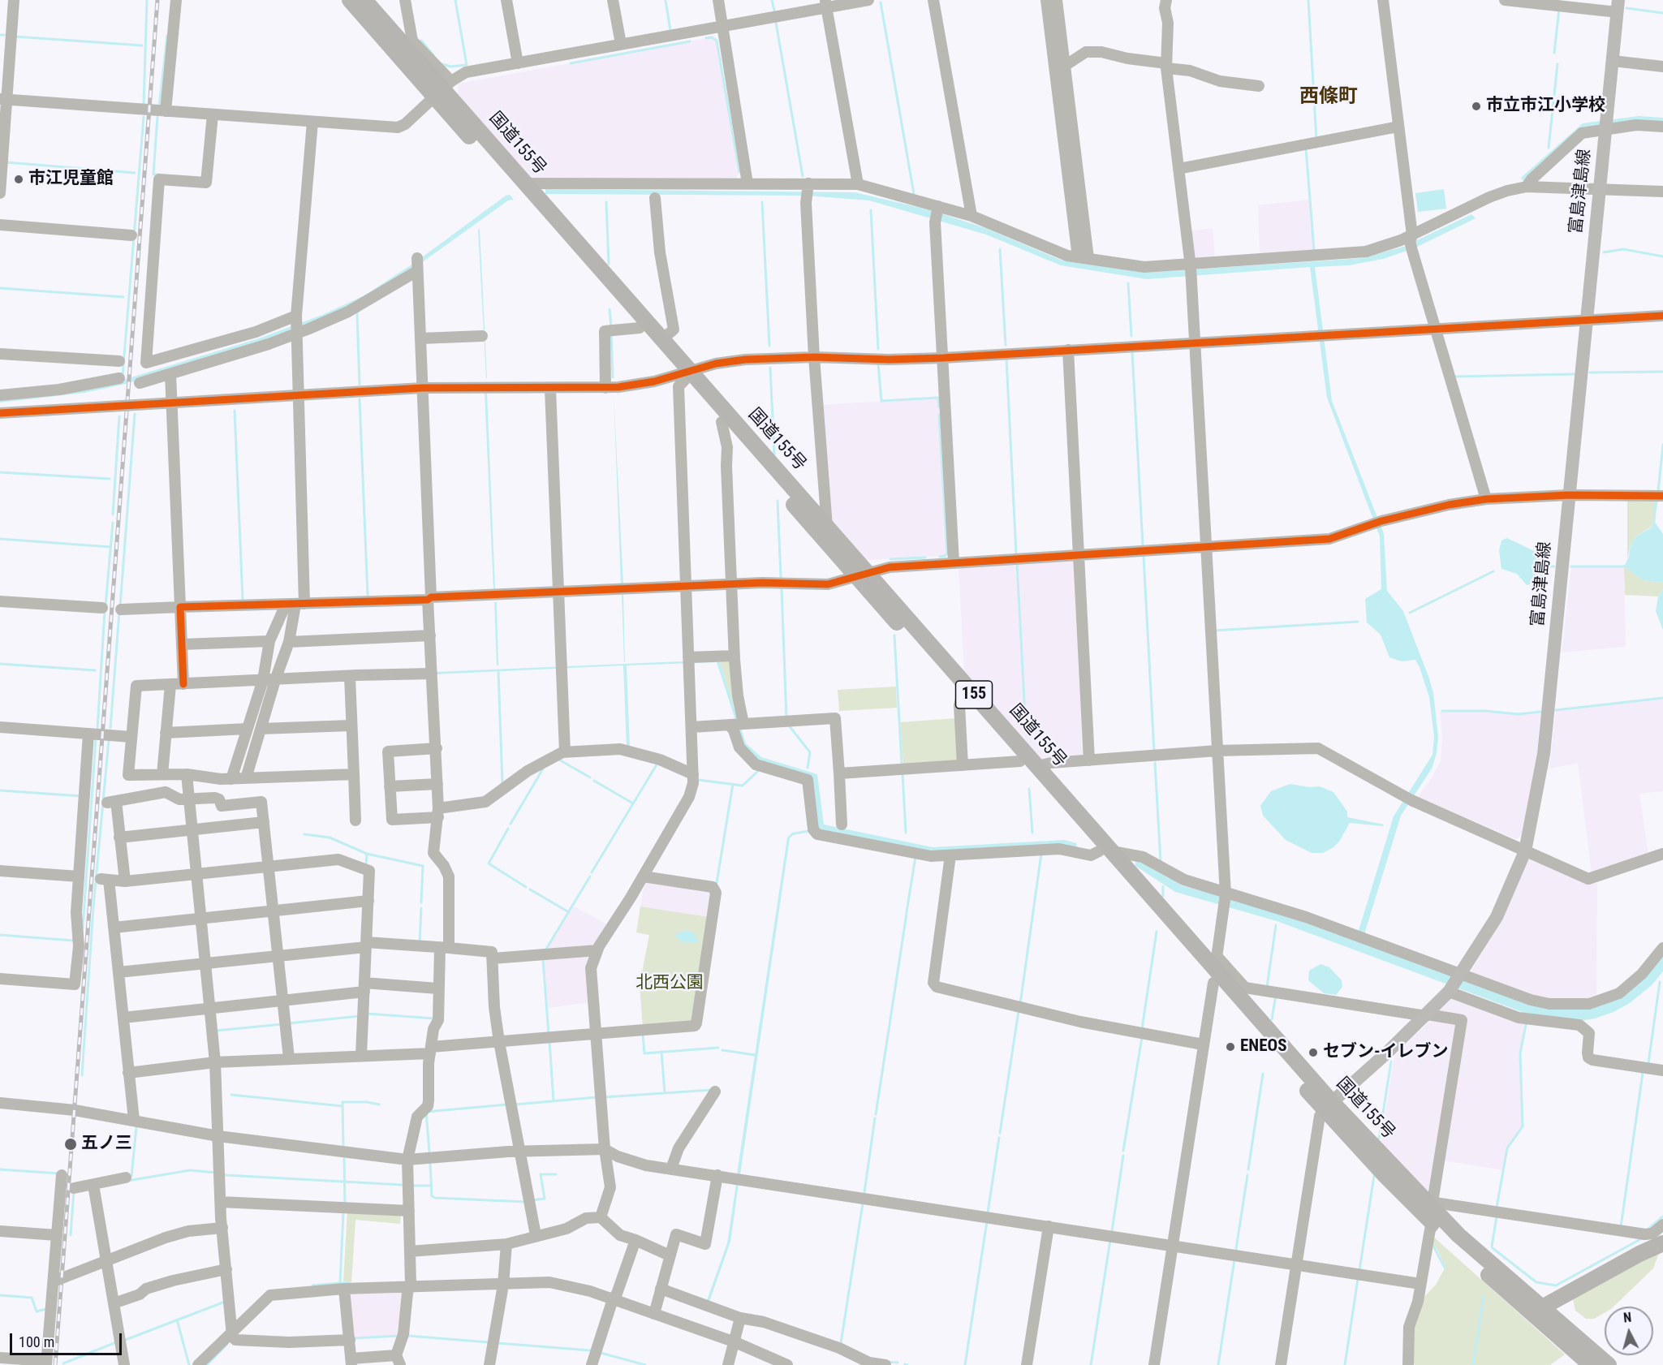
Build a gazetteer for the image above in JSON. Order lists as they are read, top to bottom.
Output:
{
  "streets": {
    "highway": ["国道155号", "155"],
    "main road": ["富島津島線"]
  },
  "crossings": [
    ["国道155号", "富島津島線"]
  ],
  "districts": ["西條町"],
  "parks": ["北西公園"],
  "places": [
    "市立市江小学校",
    "市江児童館",
    "ENEOS",
    "セブン-イレブン",
    "五ノ三"
  ],
  "scale_bar": "100 m",
  "north": "top"
}
